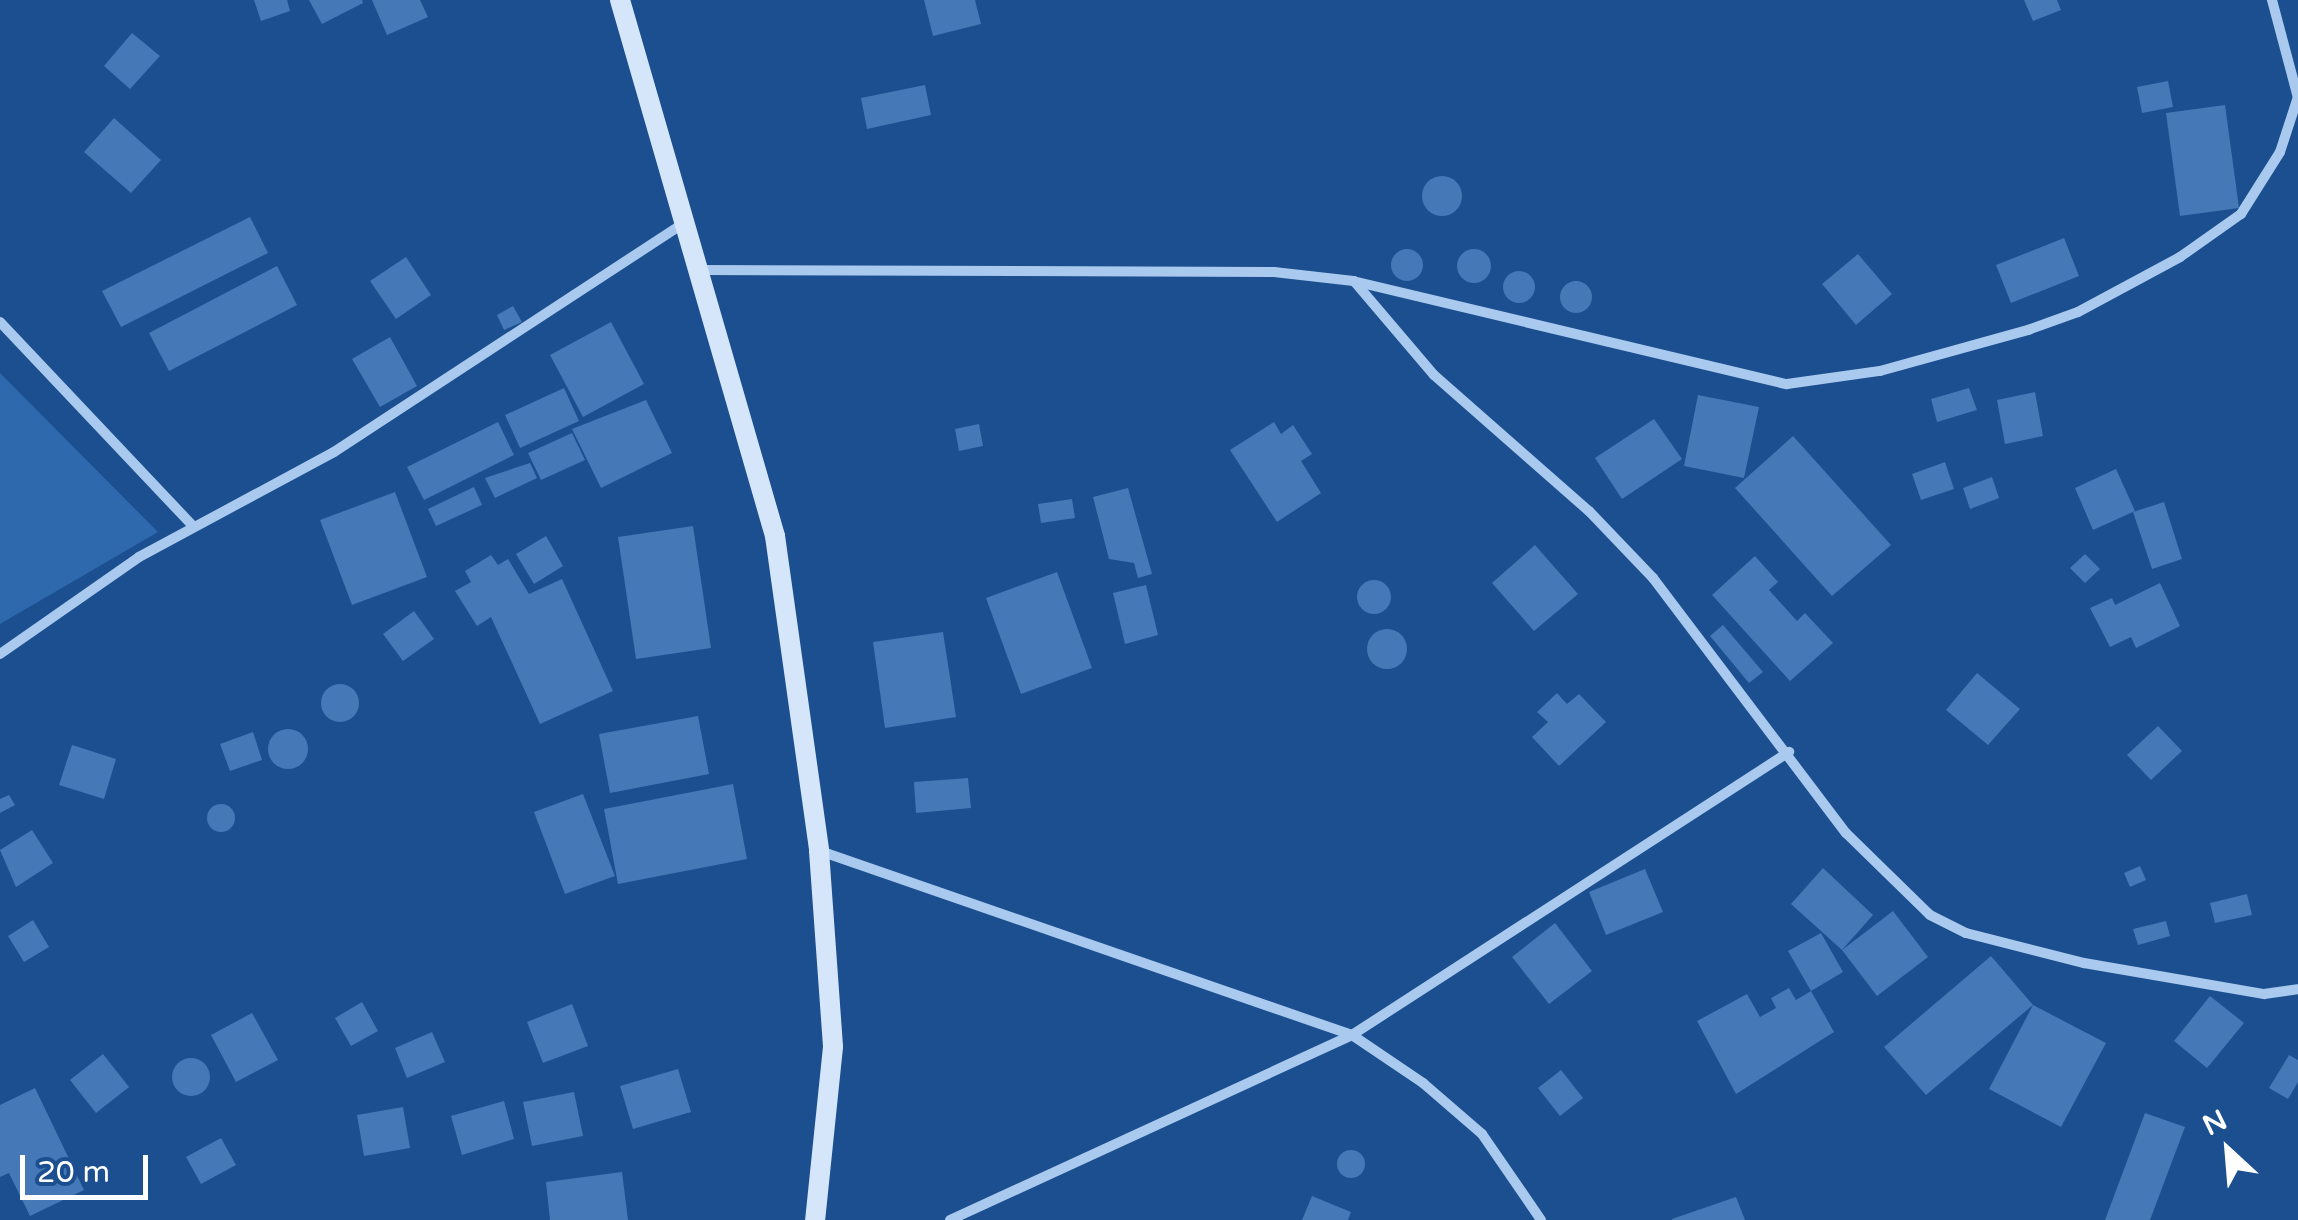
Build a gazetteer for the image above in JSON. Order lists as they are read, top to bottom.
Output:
{
  "scale_bar": "20 m",
  "north": "top left"
}
